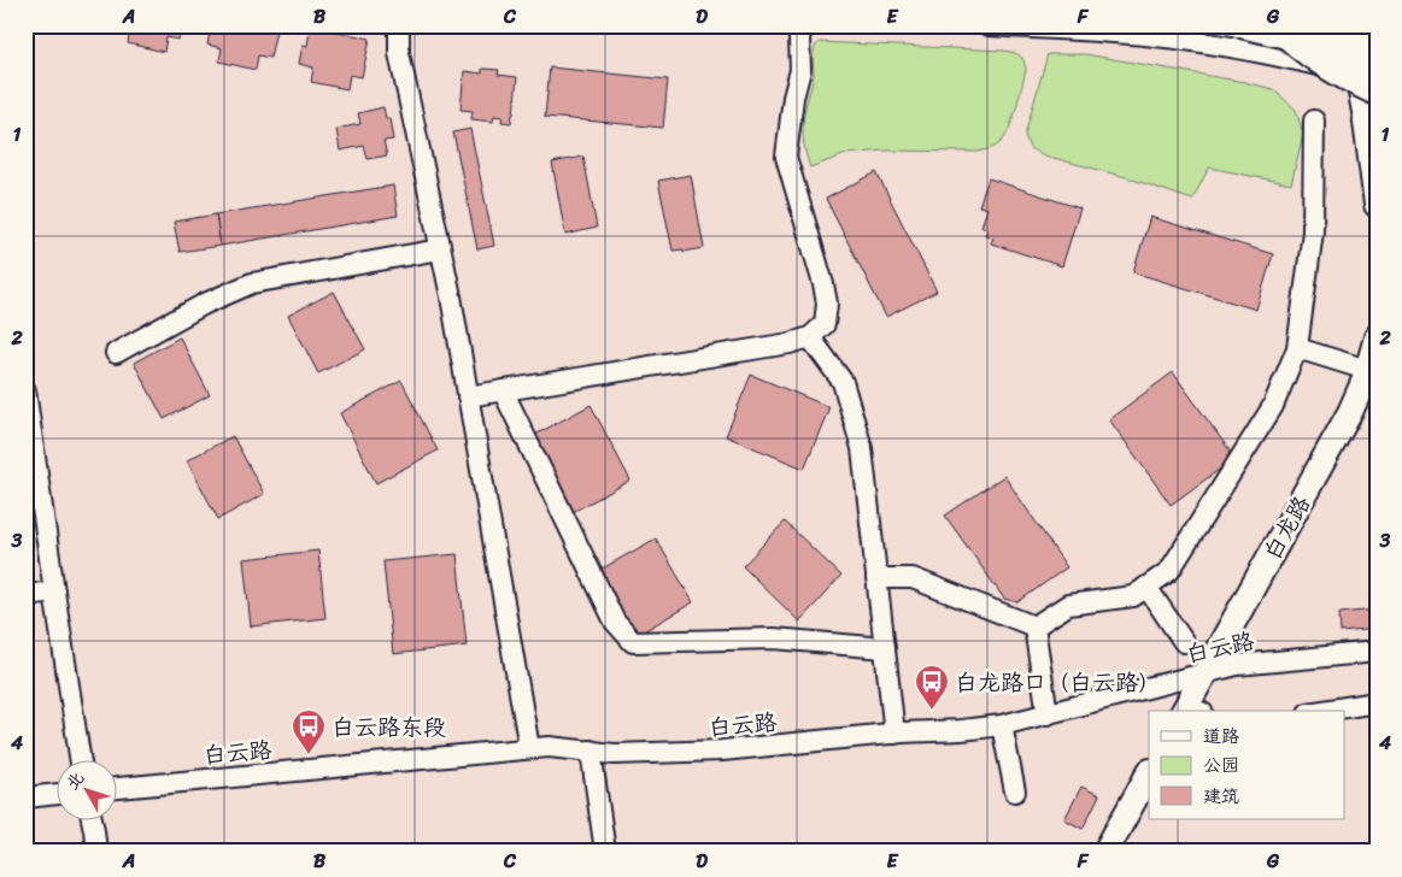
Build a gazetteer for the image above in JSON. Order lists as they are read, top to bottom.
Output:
{
  "streets": {
    "main road": ["白龙路"],
    "street": ["白云路"]
  },
  "crossings": [
    ["白龙路", "白云路"]
  ],
  "places": {
    "bus stop": ["白龙路口（白云路）", "白云路东段"]
  },
  "legend": ["道路", "公园", "建筑"],
  "north": "top left",
  "grid": {
    "columns": [
      "A",
      "B",
      "C",
      "D",
      "E",
      "F",
      "G"
    ],
    "rows": [
      "1",
      "2",
      "3",
      "4"
    ]
  }
}
